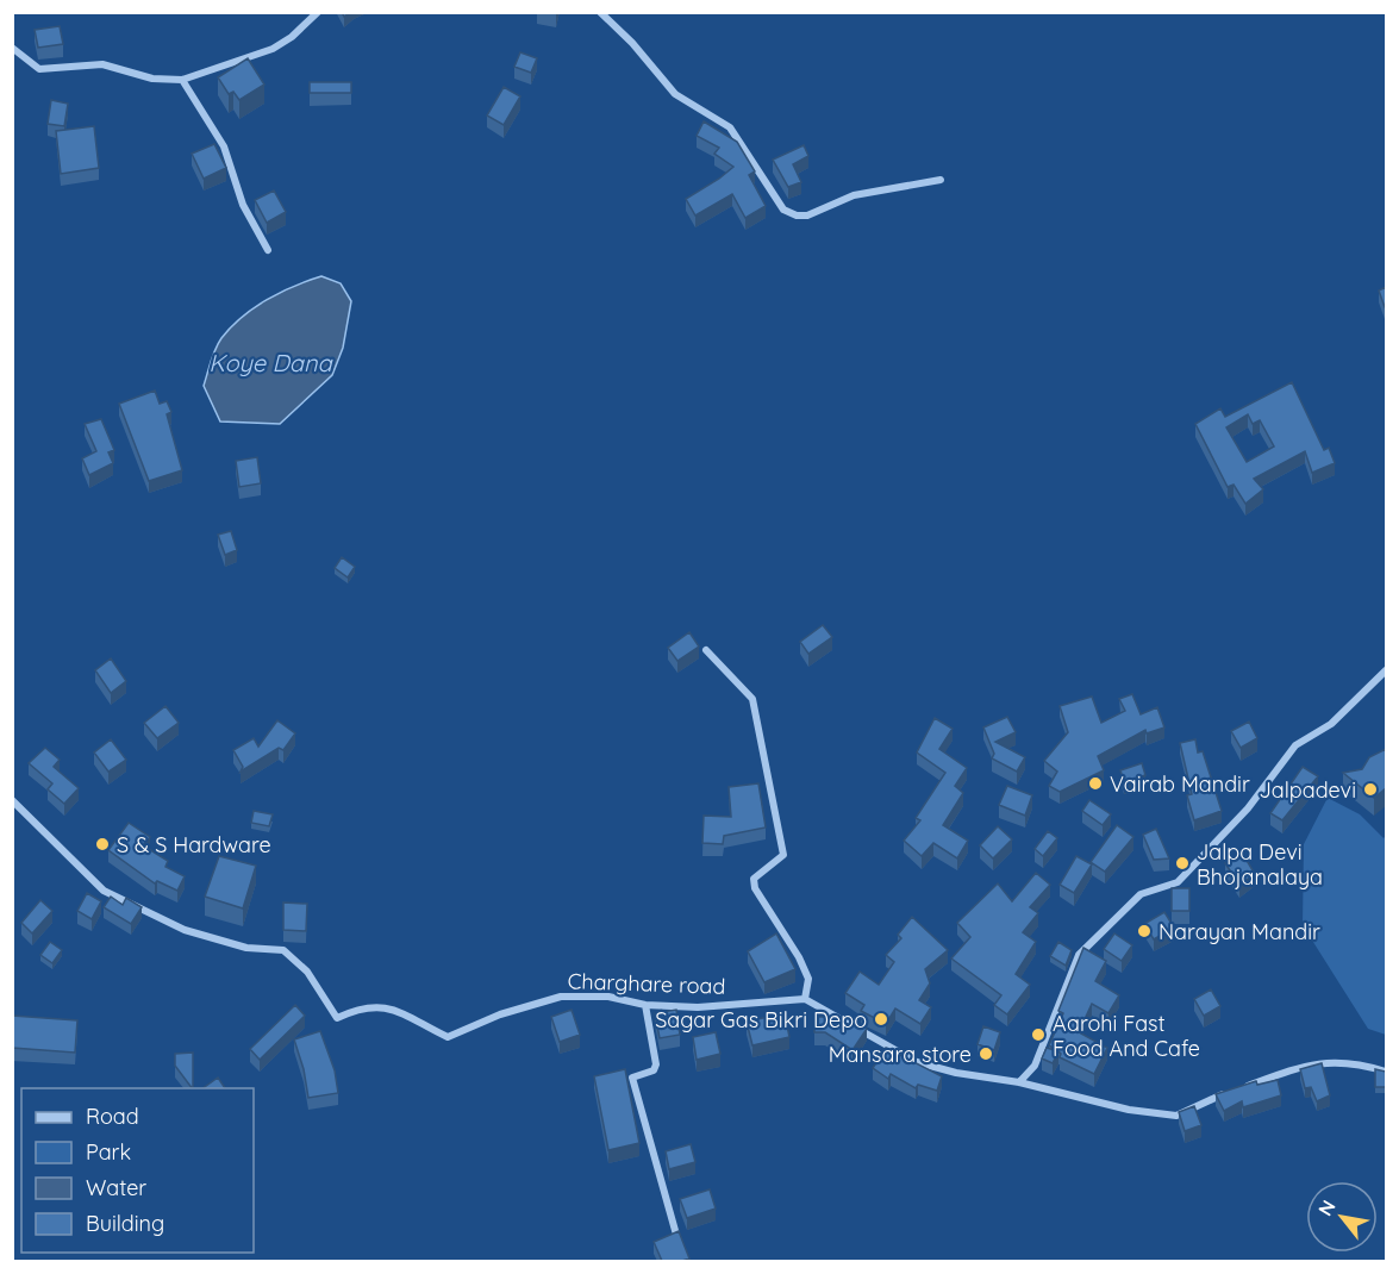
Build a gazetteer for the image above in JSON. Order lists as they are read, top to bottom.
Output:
{
  "streets": {
    "street": ["Charghare road"]
  },
  "water": ["Koye Dana"],
  "places": [
    "Vairab Mandir",
    "Jalpadevi",
    "S & S Hardware",
    "Jalpa Devi Bhojanalaya",
    "Narayan Mandir",
    "Sagar Gas Bikri Depo",
    "Aarohi Fast Food And Cafe",
    "Mansara store"
  ],
  "legend": [
    "Road",
    "Park",
    "Water",
    "Building"
  ],
  "north": "top left"
}
